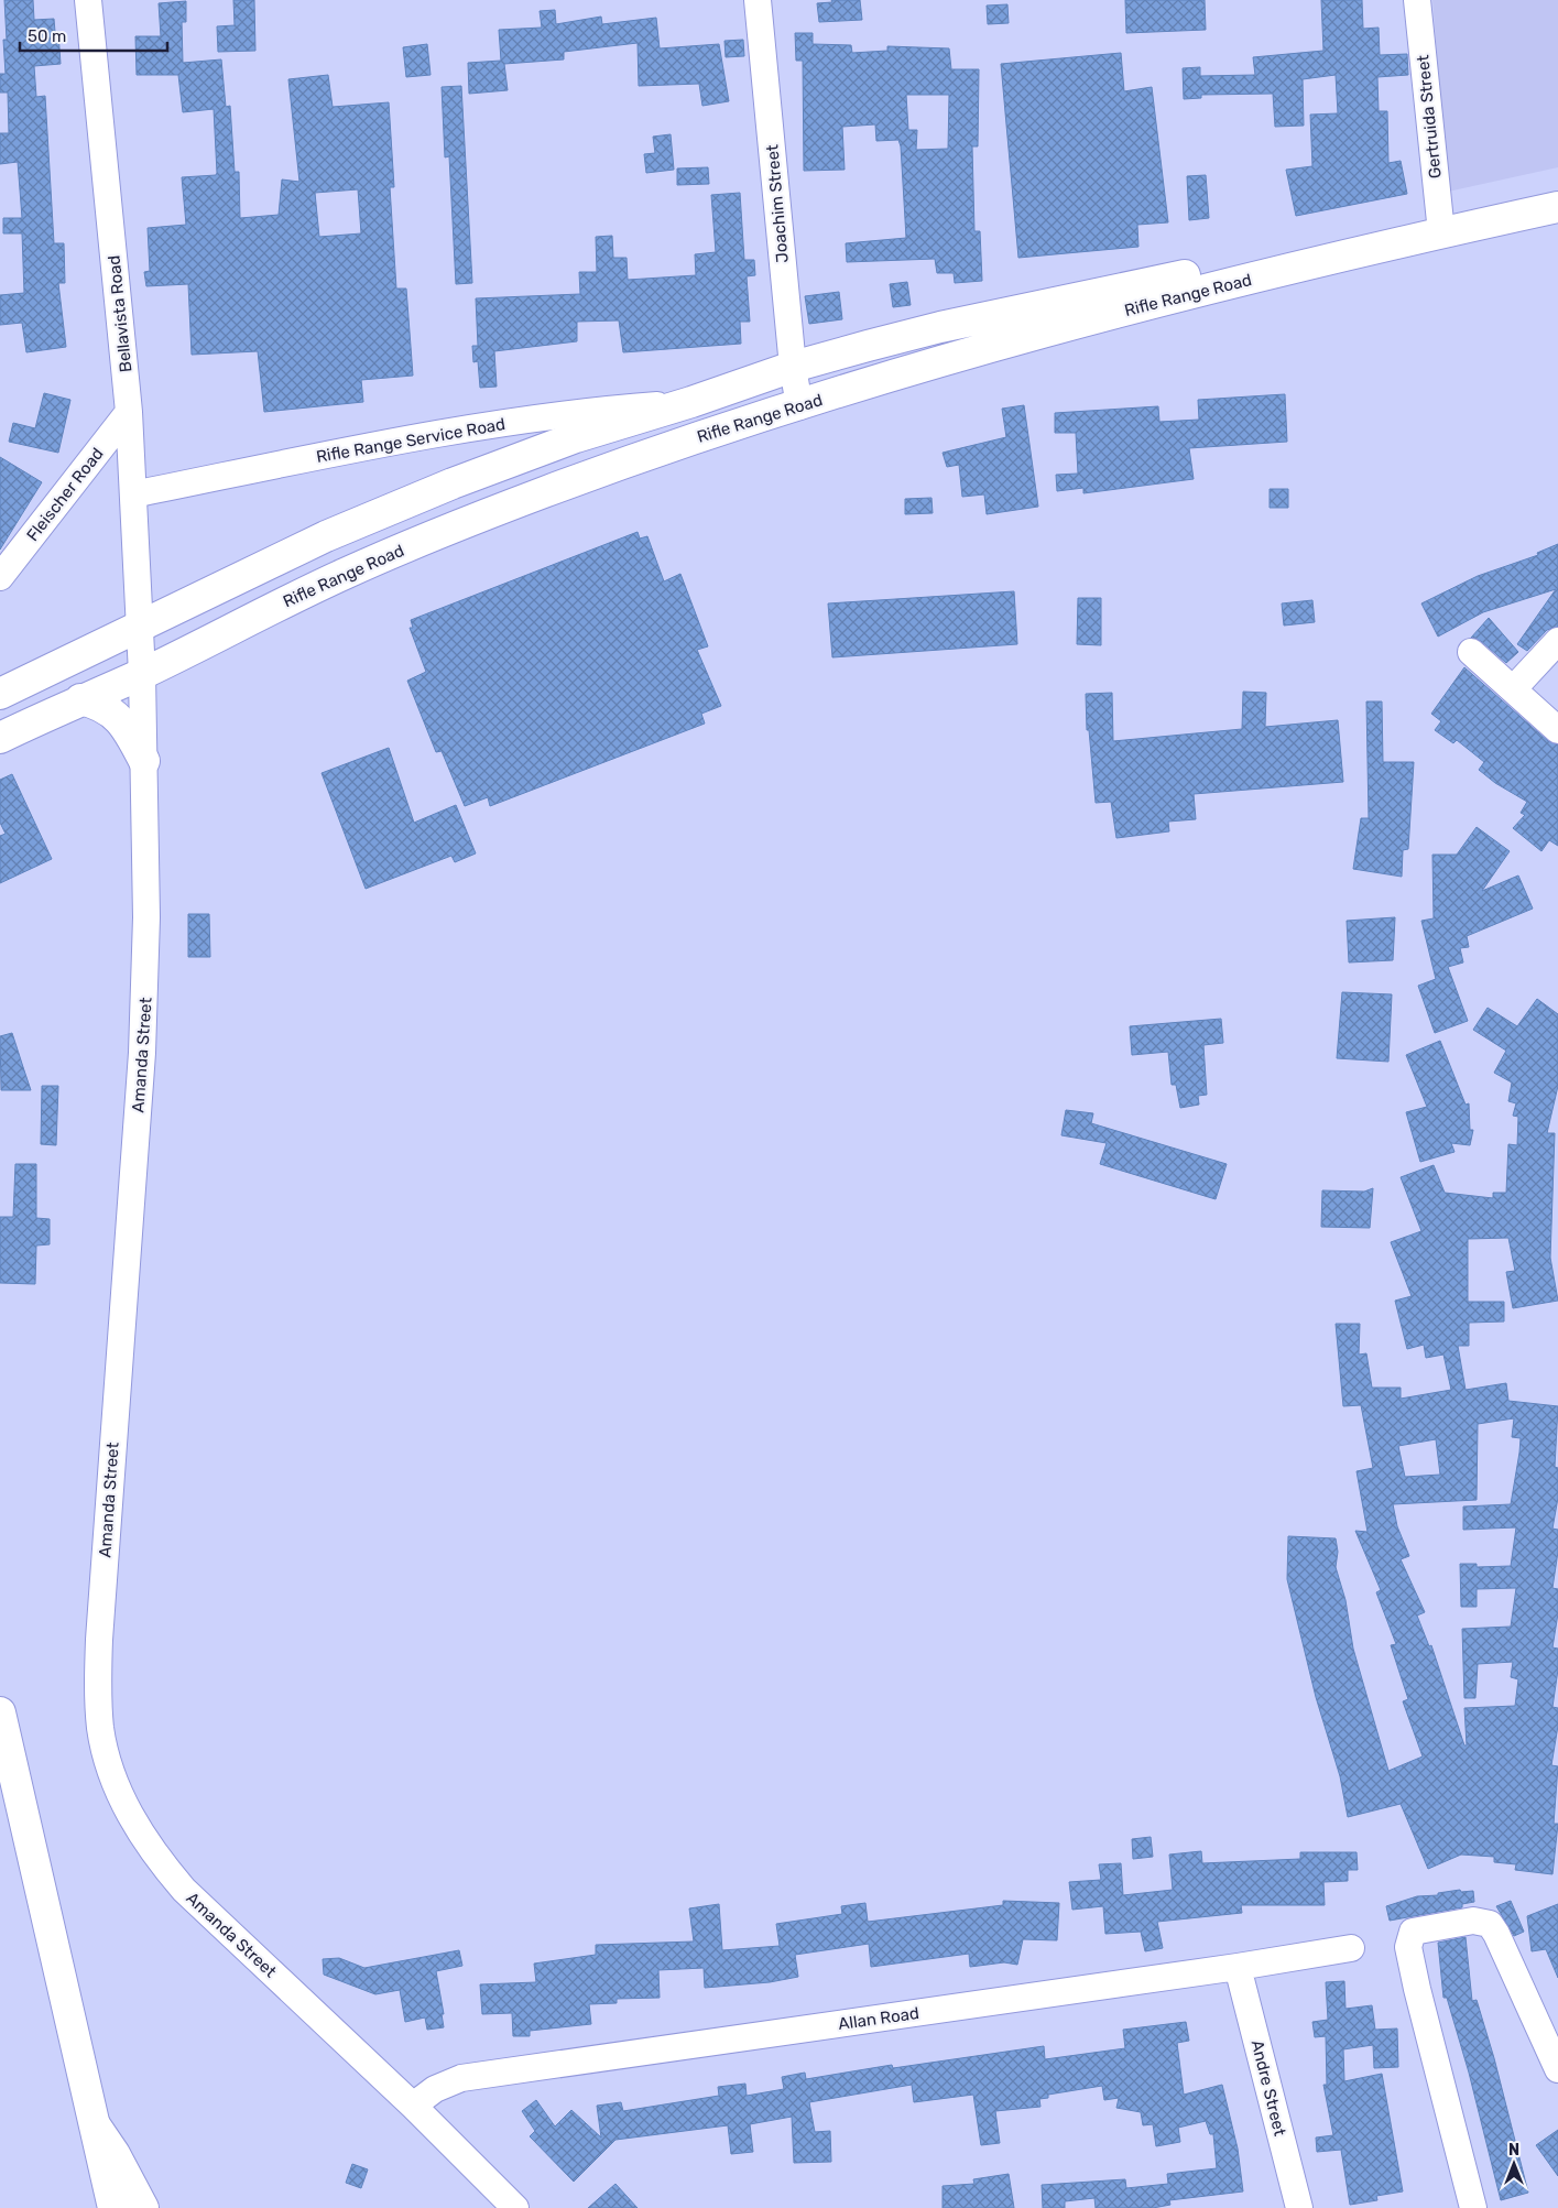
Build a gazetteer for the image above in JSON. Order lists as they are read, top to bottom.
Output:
{
  "streets": {
    "main road": ["Rifle Range Road"],
    "street": [
      "Gertruida Street",
      "Joachim Street",
      "Bellavista Road",
      "Rifle Range Service Road",
      "Fleischer Road",
      "Amanda Street",
      "Allan Road",
      "Andre Street"
    ]
  },
  "crossings": [
    ["Gertruida Street", "Rifle Range Road"],
    ["Joachim Street", "Rifle Range Road"],
    ["Rifle Range Road", "Bellavista Road"],
    ["Rifle Range Road", "Rifle Range Service Road"],
    ["Rifle Range Road", "Amanda Street"],
    ["Bellavista Road", "Rifle Range Service Road"],
    ["Bellavista Road", "Fleischer Road"],
    ["Bellavista Road", "Amanda Street"],
    ["Amanda Street", "Allan Road"],
    ["Allan Road", "Andre Street"]
  ],
  "scale_bar": "50 m",
  "north": "top"
}
